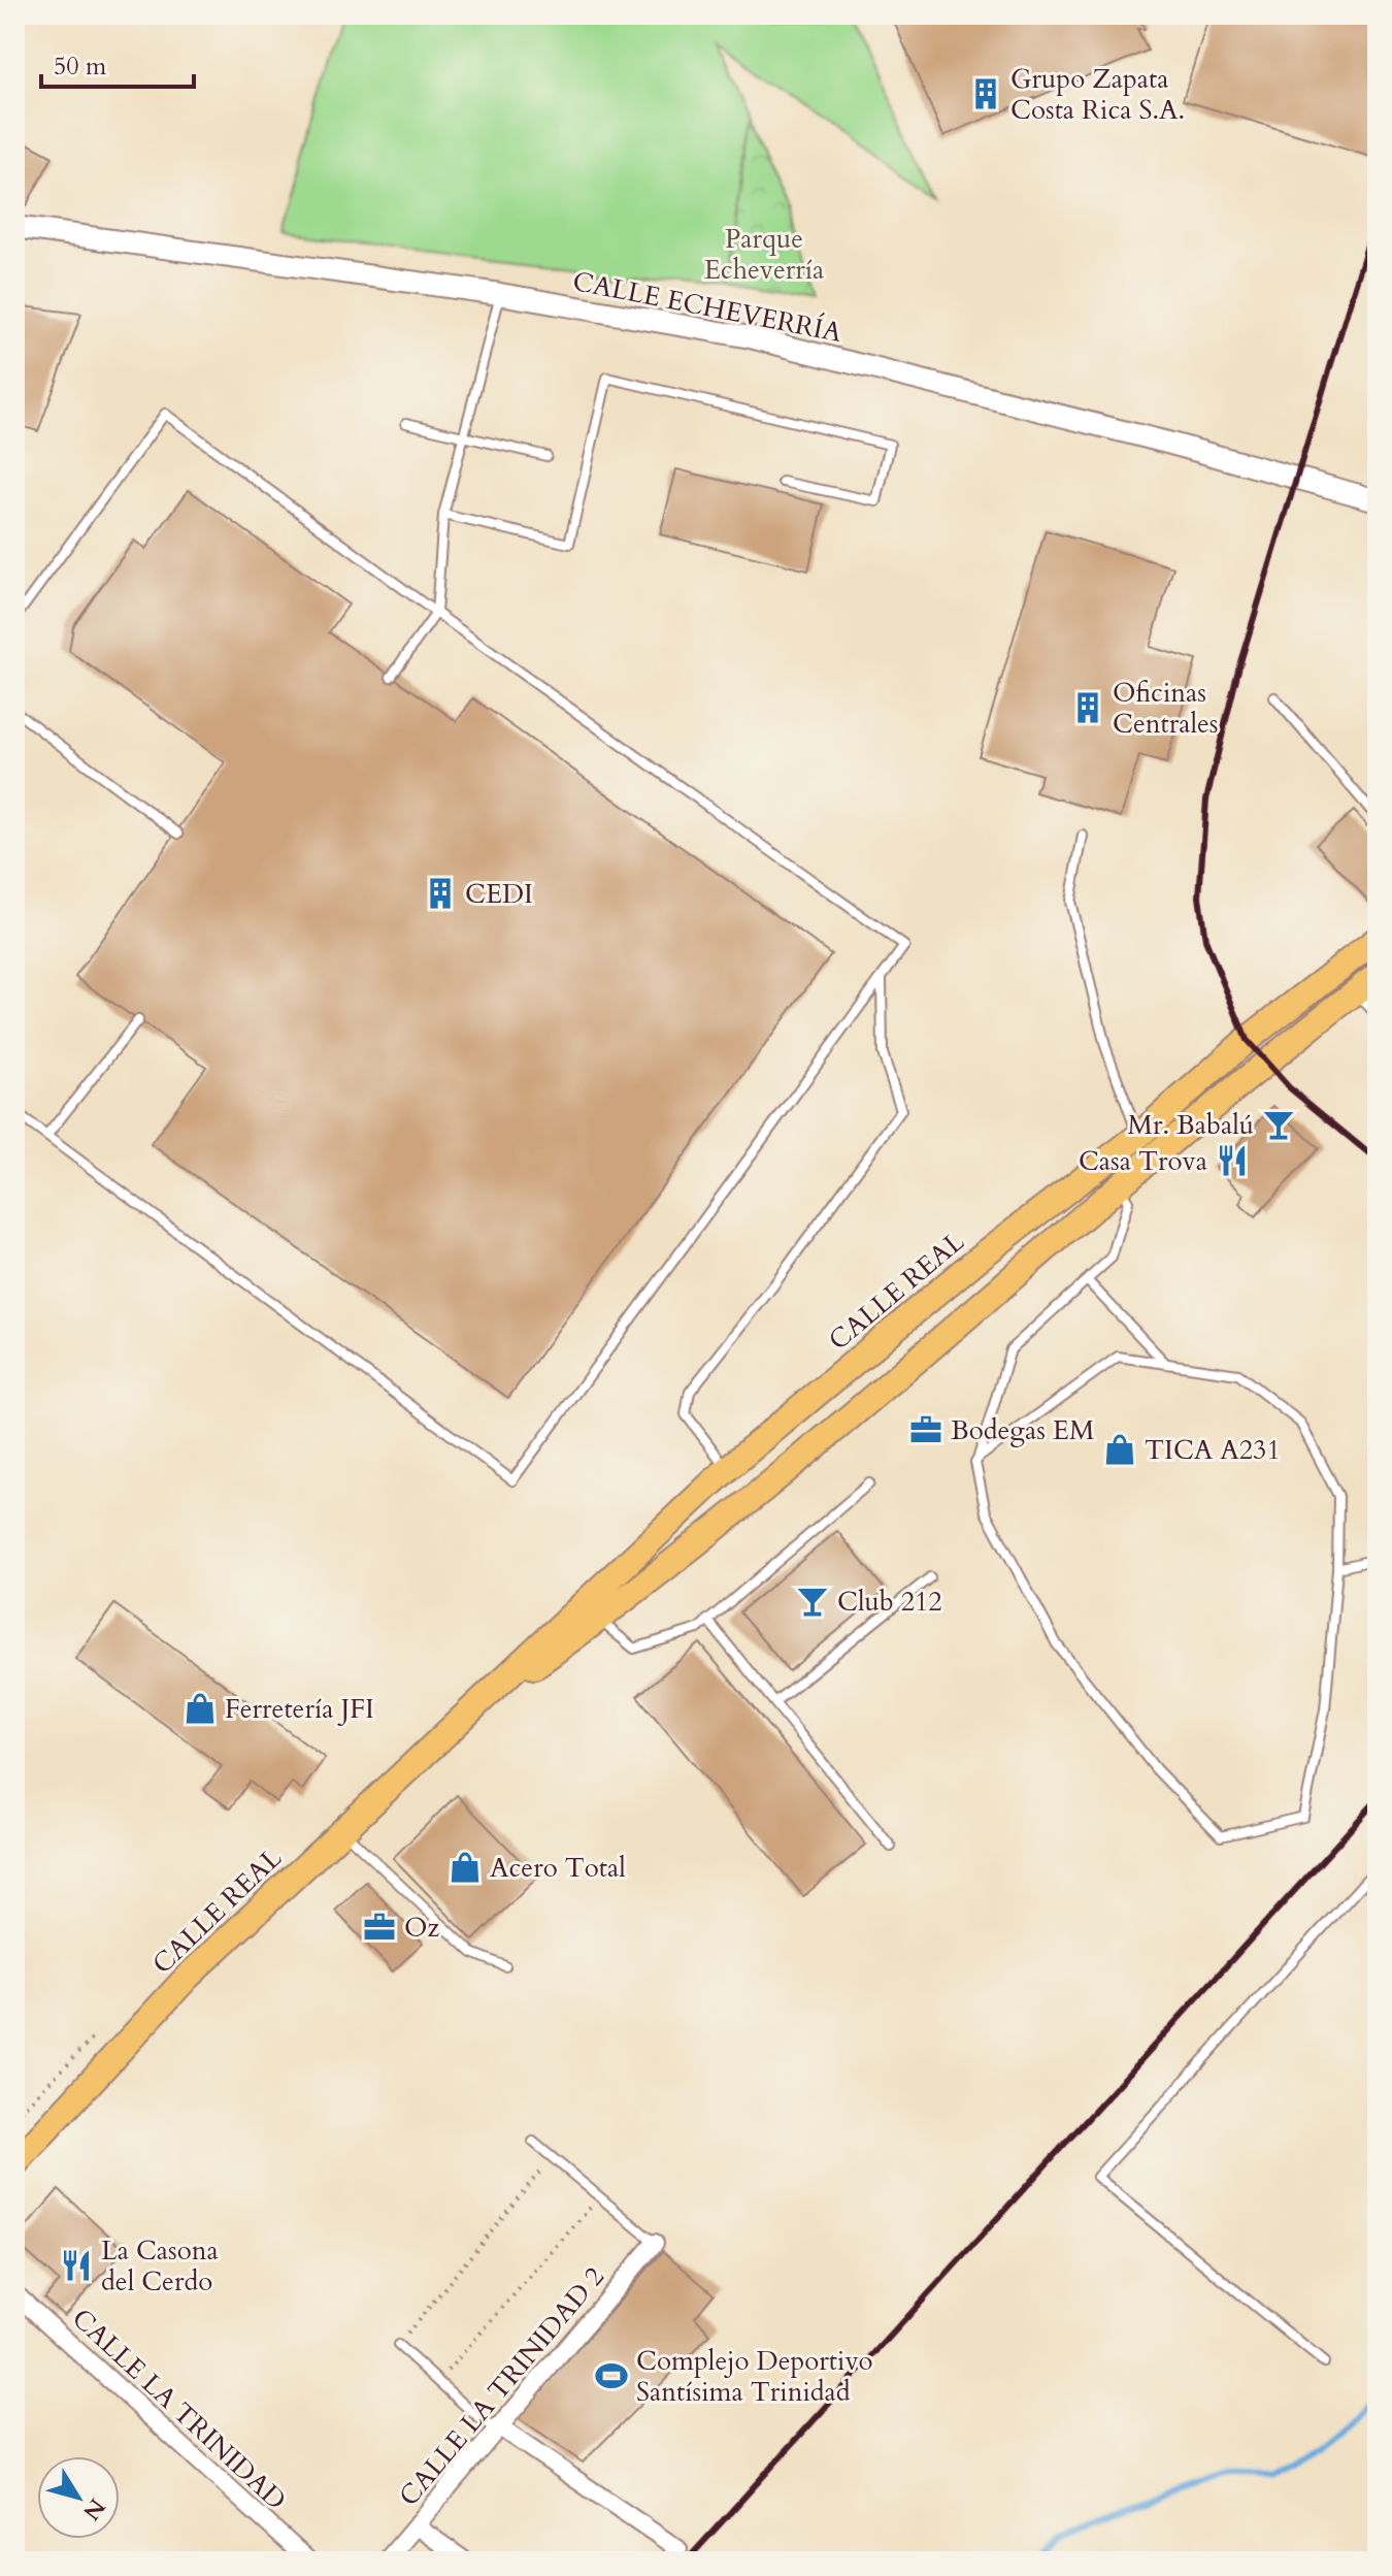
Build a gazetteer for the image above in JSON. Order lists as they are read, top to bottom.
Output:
{
  "streets": {
    "main road": ["CALLE REAL"],
    "street": ["CALLE ECHEVERRÍA", "CALLE LA TRINIDAD 2", "CALLE LA TRINIDAD"]
  },
  "parks": ["Parque Echeverría"],
  "places": {
    "building": ["Grupo Zapata Costa Rica S.A.", "Oficinas Centrales", "CEDI"],
    "bar": ["Mr. Babalú", "Club 212"],
    "restaurant": ["Casa Trova", "La Casona del Cerdo"],
    "office": ["Bodegas EM", "Oz"],
    "shop": ["TICA A231", "Ferretería JFI", "Acero Total"],
    "sports": ["Complejo Deportivo Santísima Trinidad"]
  },
  "scale_bar": "50 m",
  "north": "bottom right"
}
